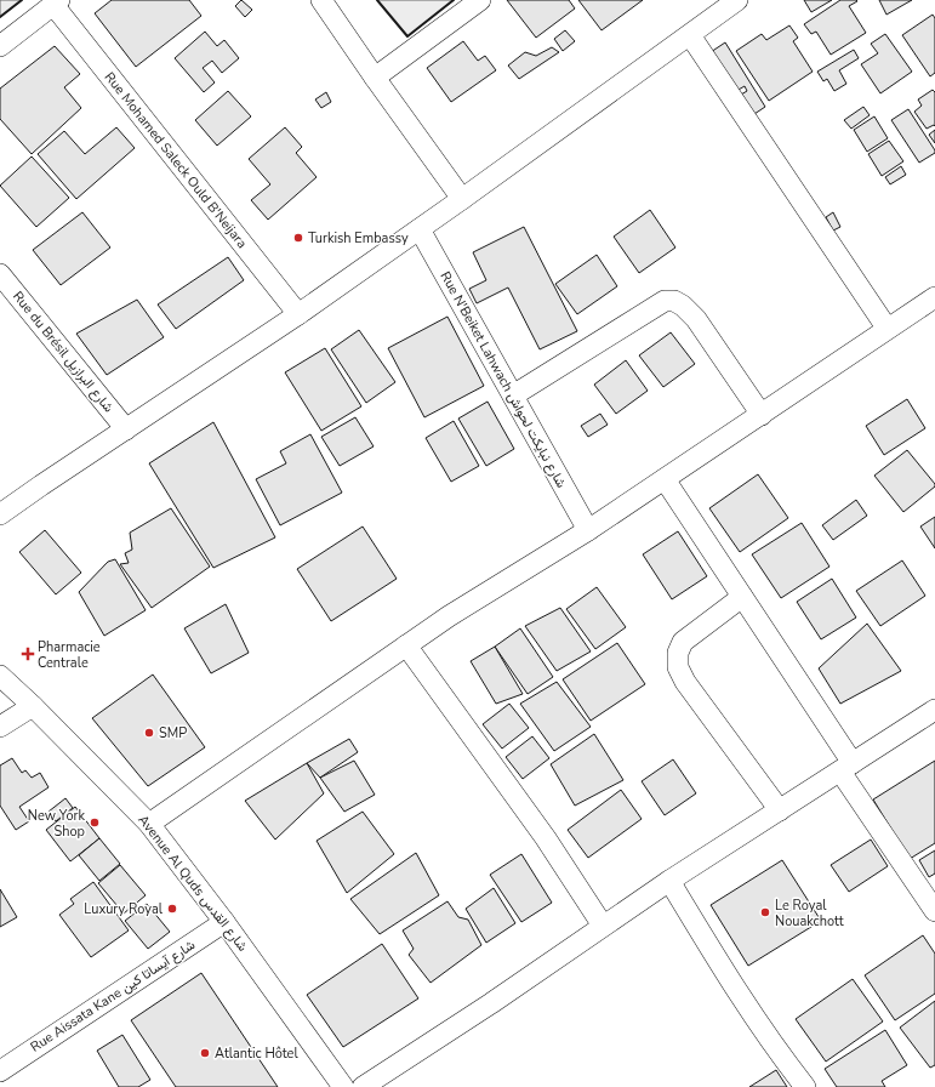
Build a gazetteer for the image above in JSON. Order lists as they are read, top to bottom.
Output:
{
  "streets": {
    "street": [
      "Rue Mohamed Saleck Ould B'Neijara",
      "Rue du Brésil شارع البرازيل",
      "Rue N'Beiket Lahwach شارع نبايكت لحواش",
      "Avenue Al Quds شارع القدس",
      "Rue Aissata Kane شارع آيساتا كين"
    ]
  },
  "crossings": [
    ["Avenue Al Quds شارع القدس", "Rue Aissata Kane شارع آيساتا كين"]
  ],
  "places": {
    "other": [
      "Turkish Embassy",
      "SMP",
      "New York Shop",
      "Luxury Royal",
      "Le Royal Nouakchott",
      "Atlantic Hôtel"
    ],
    "health": ["Pharmacie Centrale"]
  }
}
